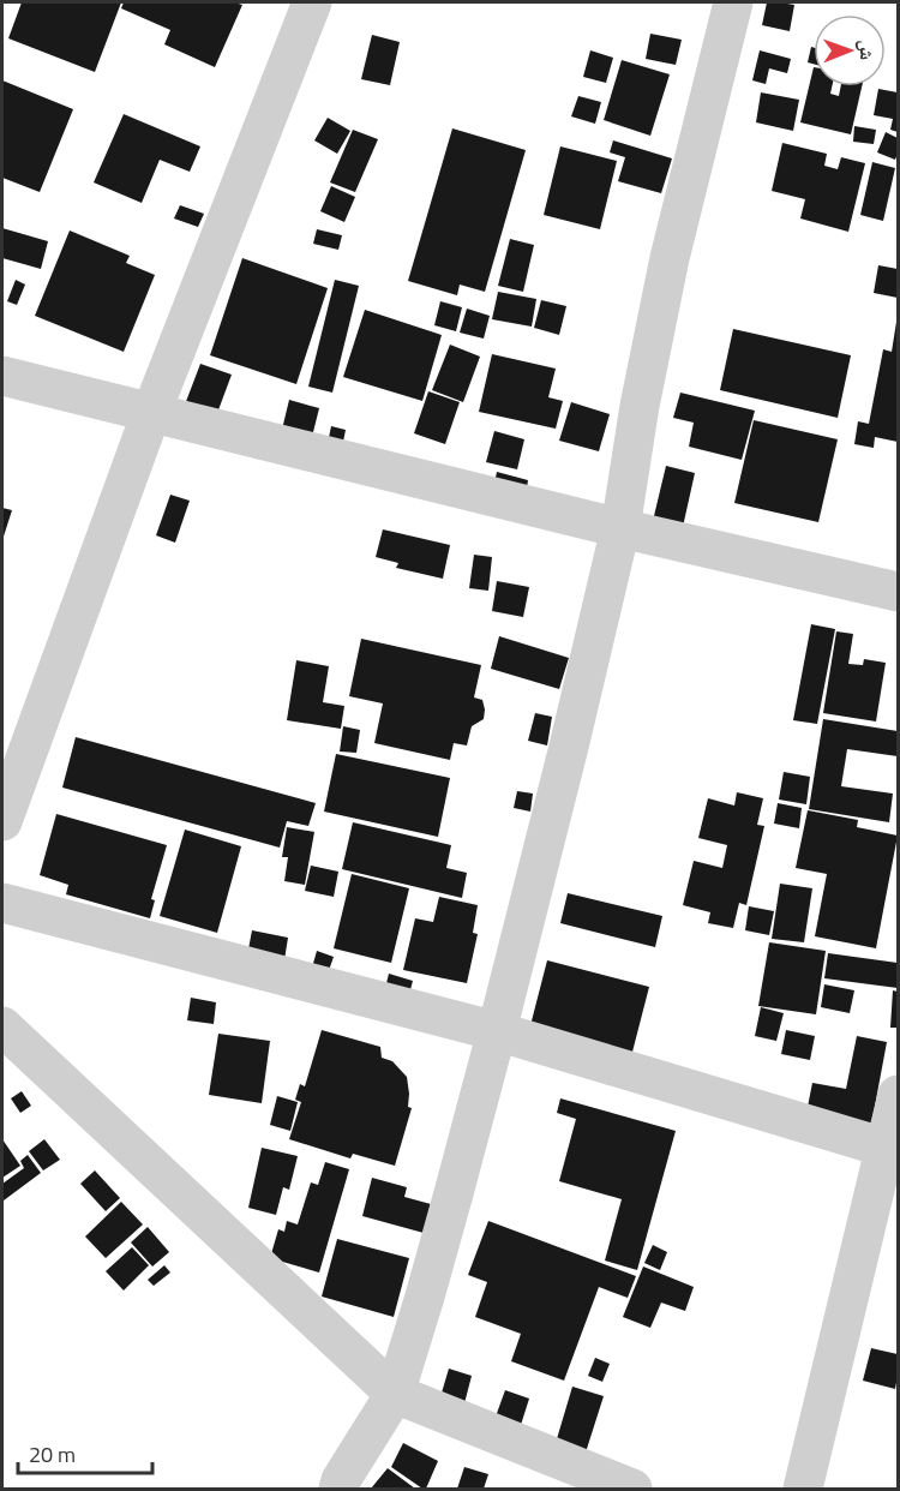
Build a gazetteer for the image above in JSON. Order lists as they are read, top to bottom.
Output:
{
  "scale_bar": "20 m",
  "north": "right"
}
